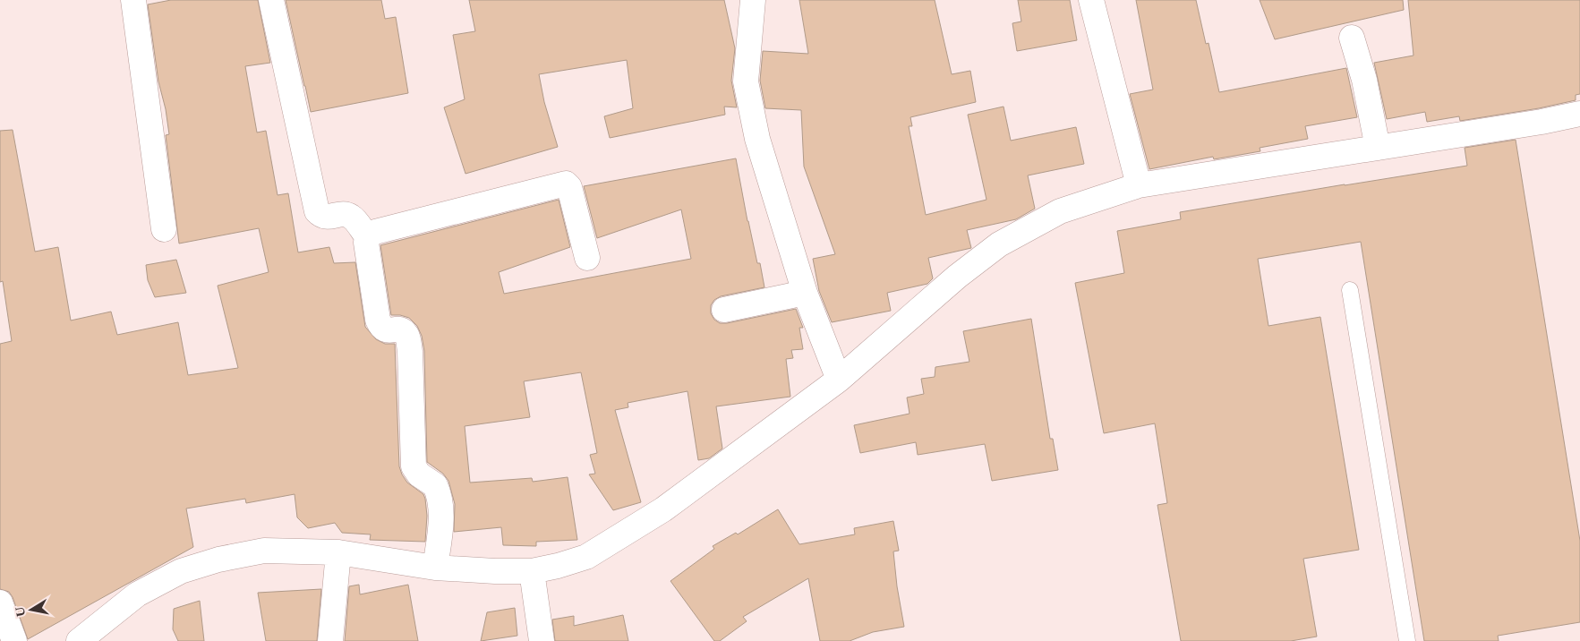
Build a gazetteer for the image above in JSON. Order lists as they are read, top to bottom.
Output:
{
  "north": "left"
}
